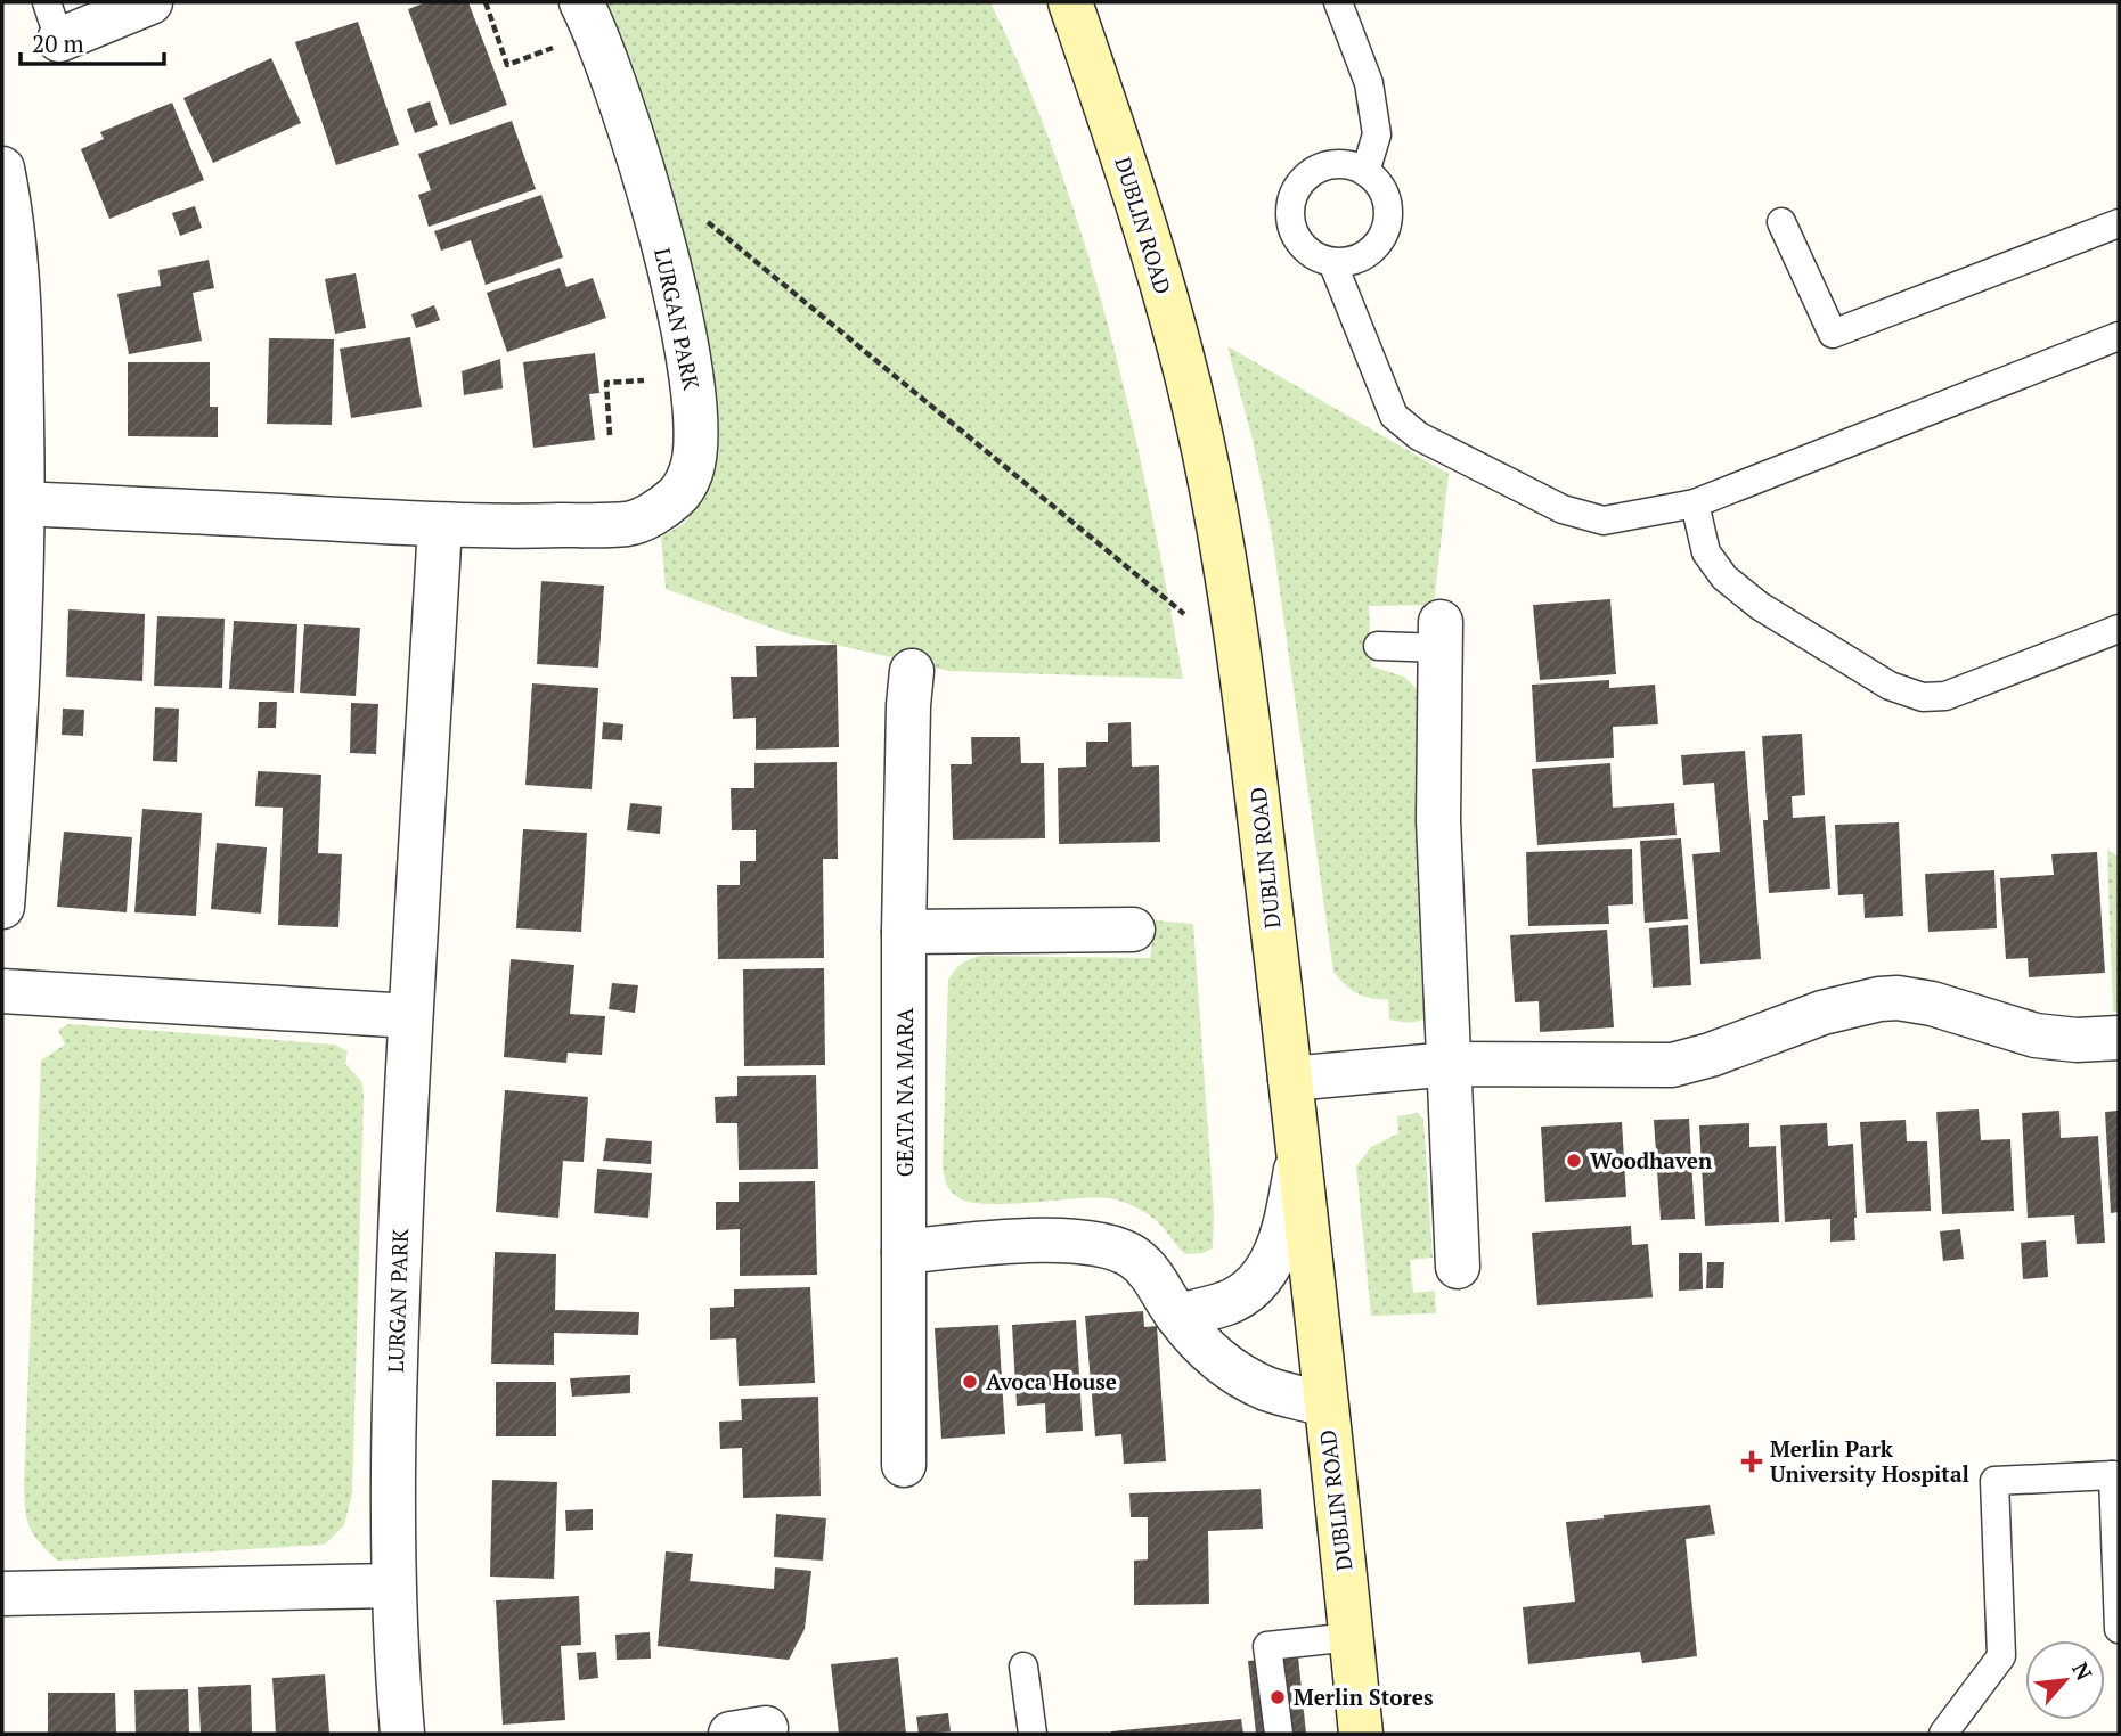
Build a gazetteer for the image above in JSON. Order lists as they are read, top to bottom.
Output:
{
  "streets": {
    "main road": ["DUBLIN ROAD"],
    "street": ["LURGAN PARK", "GEATA NA MARA"]
  },
  "places": {
    "other": ["Woodhaven", "Avoca House", "Merlin Stores"],
    "health": ["Merlin Park University Hospital"]
  },
  "scale_bar": "20 m",
  "north": "top right"
}
